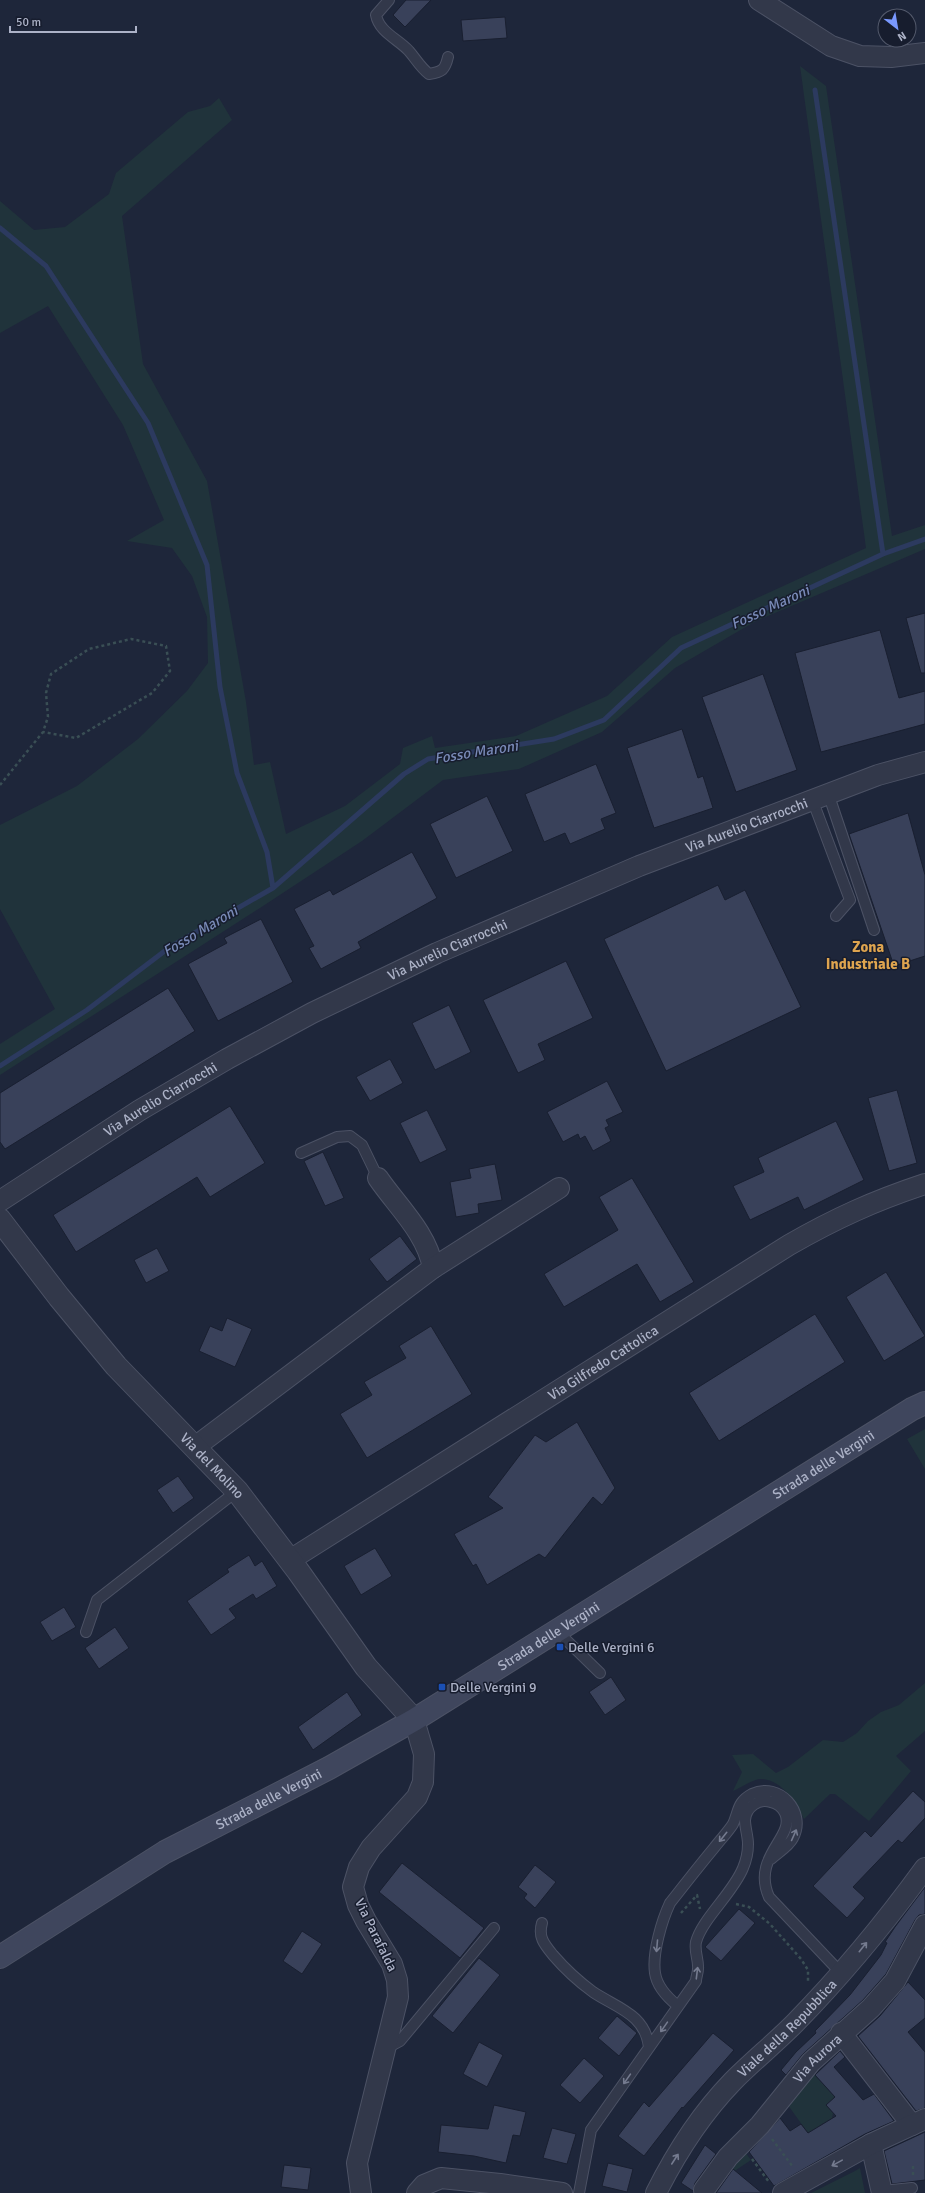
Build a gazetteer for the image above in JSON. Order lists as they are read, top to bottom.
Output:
{
  "streets": {
    "main road": ["Strada delle Vergini"],
    "street": [
      "Via Aurelio Ciarrocchi",
      "Via Gilfredo Cattolica",
      "Via del Molino",
      "Via Parafalda",
      "Viale della Repubblica",
      "Via Aurora"
    ]
  },
  "crossings": [
    ["Via Gilfredo Cattolica", "Via del Molino"],
    ["Strada delle Vergini", "Via del Molino"],
    ["Strada delle Vergini", "Via Parafalda"],
    ["Via del Molino", "Via Parafalda"]
  ],
  "districts": ["Zona Industriale B"],
  "water": ["Fosso Maroni"],
  "places": {
    "transit": ["Delle Vergini 6", "Delle Vergini 9"]
  },
  "scale_bar": "50 m",
  "north": "bottom right"
}
